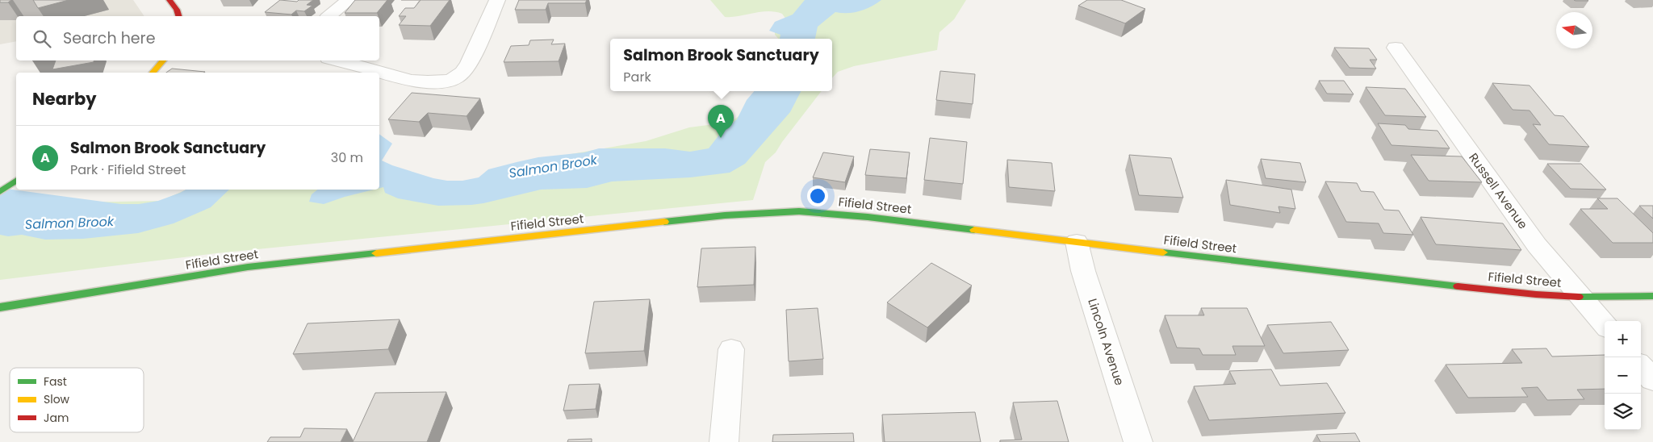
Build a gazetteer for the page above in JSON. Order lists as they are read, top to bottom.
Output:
{
  "streets": {
    "street": ["Russell Avenue", "Fifield Street", "Lincoln Avenue"]
  },
  "crossings": [
    ["Russell Avenue", "Fifield Street"],
    ["Fifield Street", "Lincoln Avenue"]
  ],
  "water": ["Salmon Brook"],
  "legend": ["Fast", "Slow", "Jam"],
  "north": "left",
  "page": {
    "search": "Search here",
    "popup": ["Salmon Brook Sanctuary", "Park"],
    "heading": "Nearby",
    "pins": "A",
    "list": [
      {
        "mark": "A",
        "name": "Salmon Brook Sanctuary",
        "note": "Park · Fifield Street",
        "value": "30 m"
      }
    ],
    "map_buttons": ["+", "−"]
  }
}
